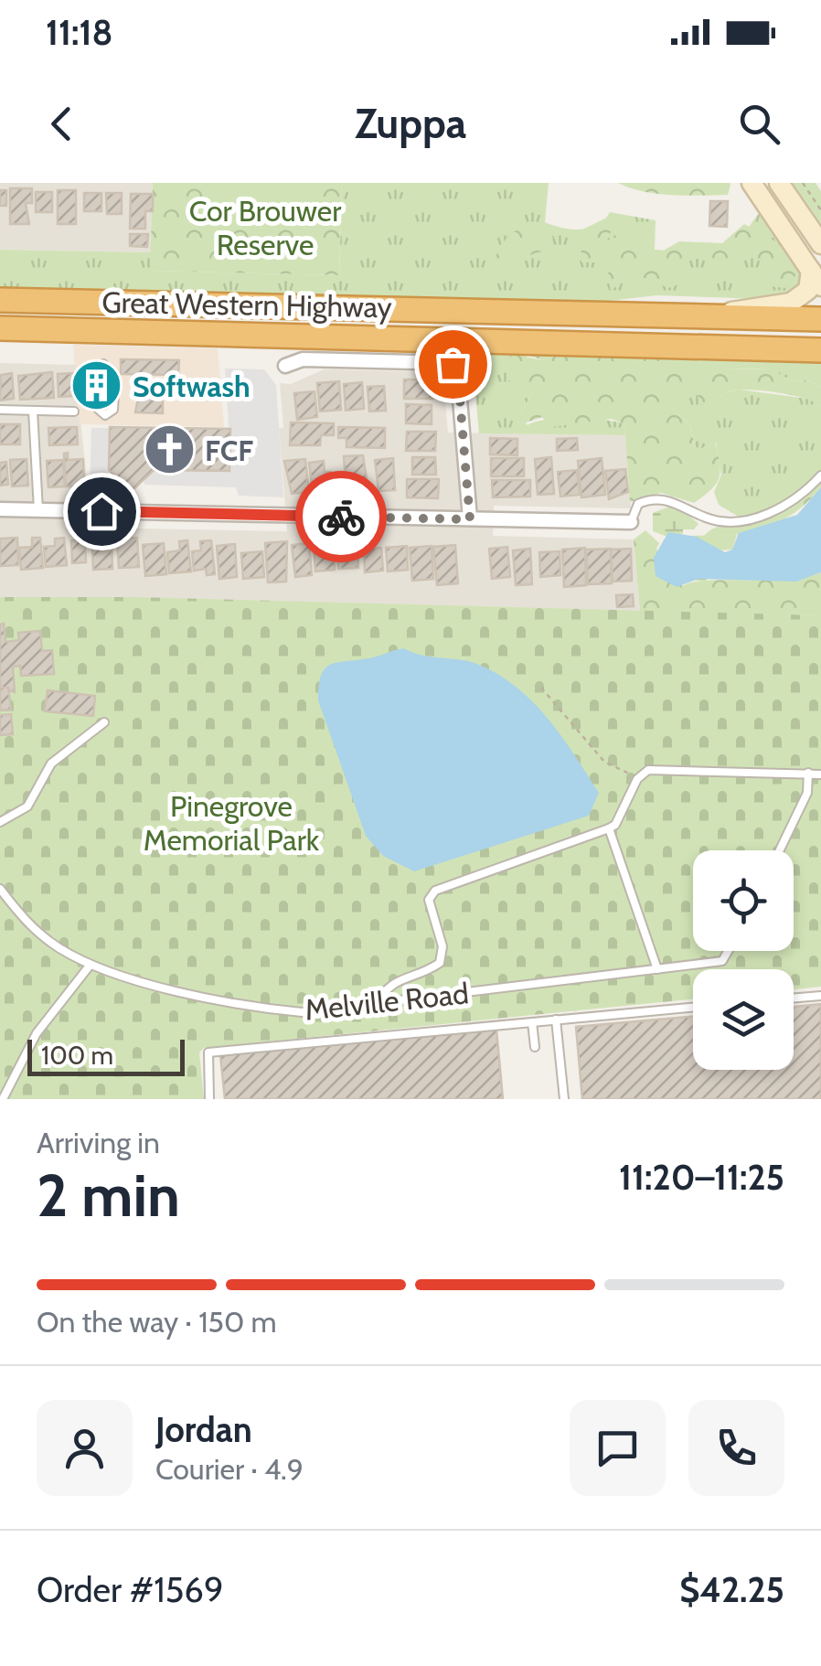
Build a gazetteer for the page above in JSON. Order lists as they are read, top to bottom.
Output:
{
  "streets": {
    "highway": ["Great Western Highway"],
    "lane": ["Melville Road"]
  },
  "parks": ["Cor Brouwer Reserve", "Pinegrove Memorial Park"],
  "places": {
    "building": ["Softwash"],
    "church": ["FCF"]
  },
  "scale_bar": "100 m",
  "page": {
    "status": "11:18",
    "header": "Zuppa",
    "scale": "100 m",
    "heading": ["2 min", "Arriving in", "11:20–11:25"],
    "panel": [
      "Jordan",
      "Courier · 4.9",
      "Order #1569",
      "$42.25"
    ],
    "bar": "On the way · 150 m"
  }
}
